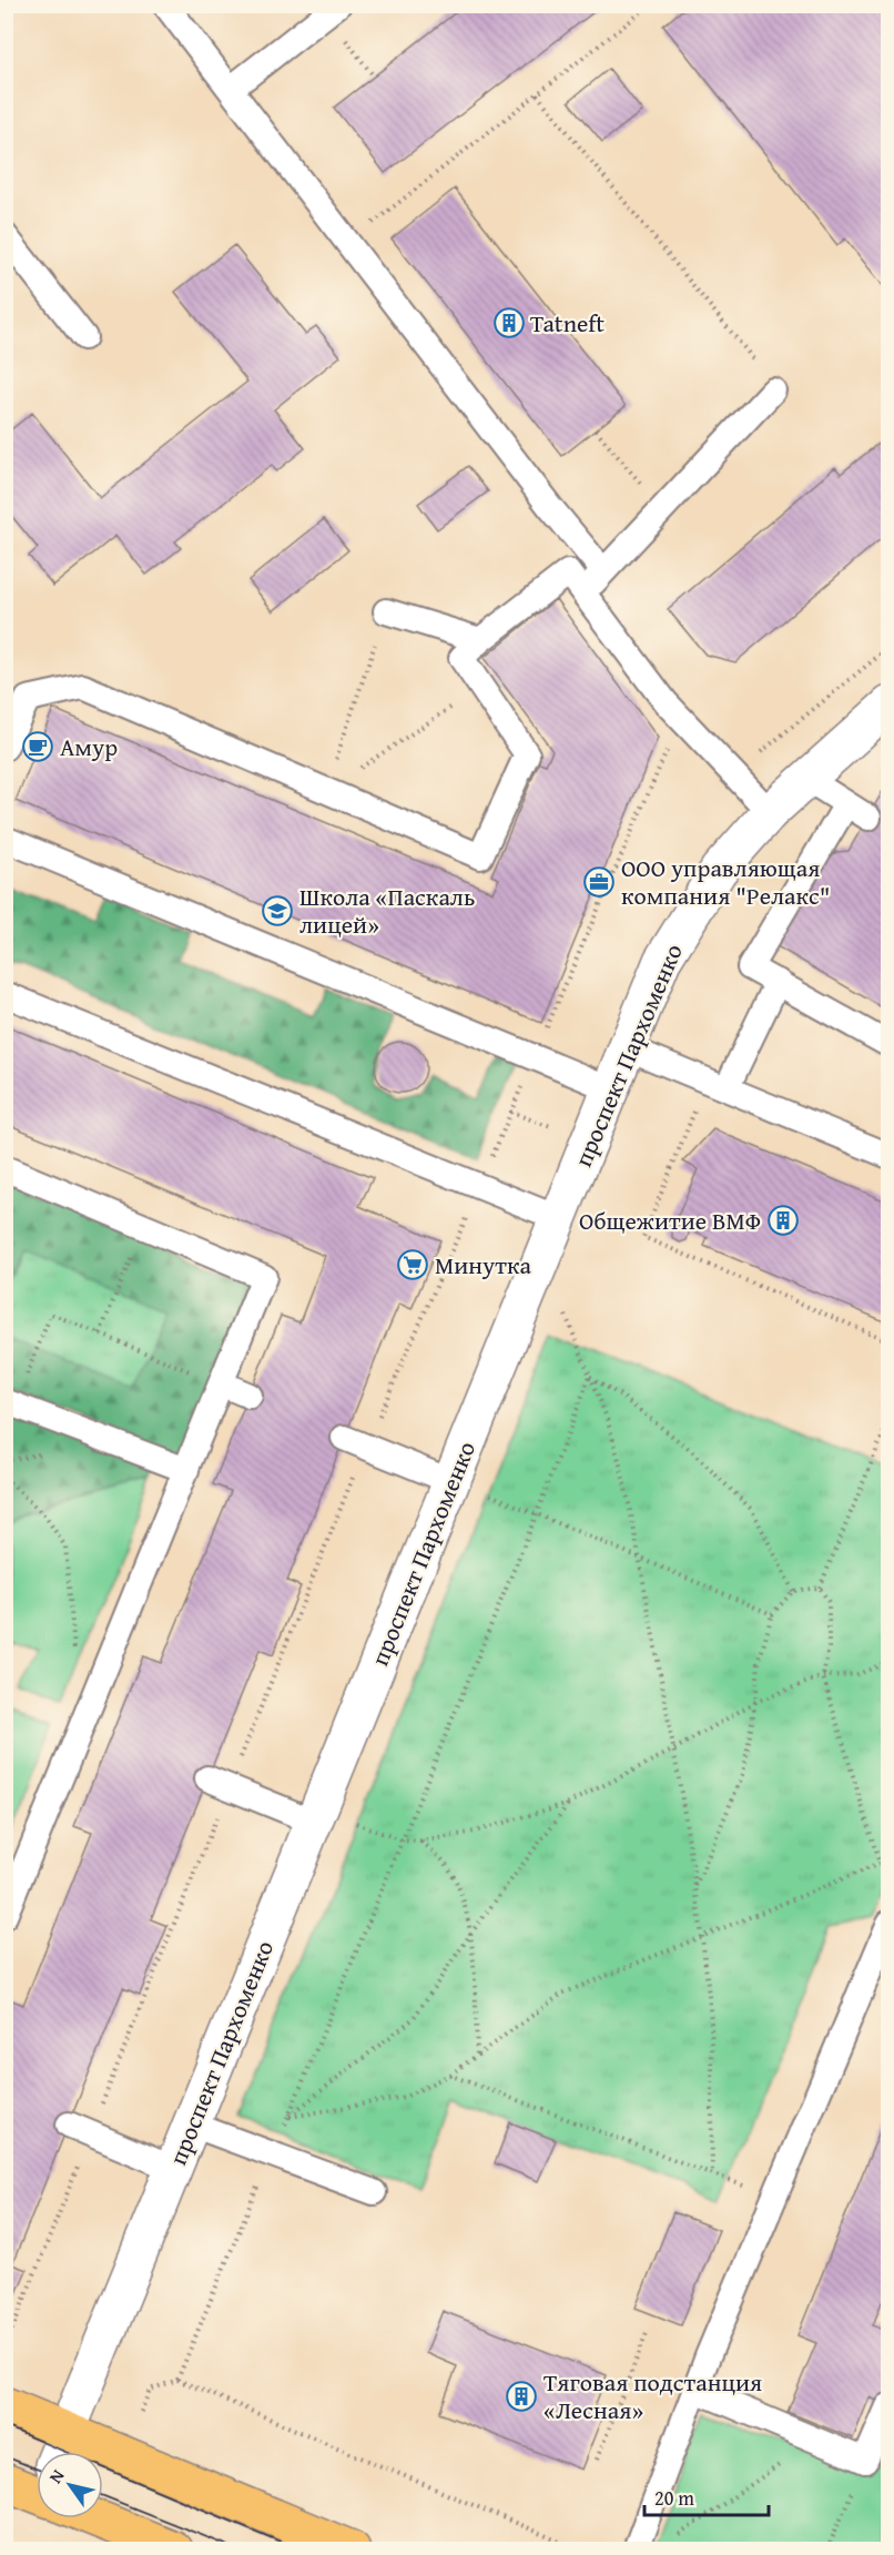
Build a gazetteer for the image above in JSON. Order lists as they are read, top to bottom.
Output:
{
  "streets": {
    "street": ["проспект Пархоменко"]
  },
  "places": {
    "building": ["Tatneft", "Общежитие ВМФ", "Тяговая подстанция «Лесная»"],
    "cafe": ["Амур"],
    "office": ["ООО управляющая компания \"Релакс\""],
    "school or university": ["Школа «Паскаль лицей»"],
    "supermarket": ["Минутка"]
  },
  "scale_bar": "20 m",
  "north": "top left"
}
